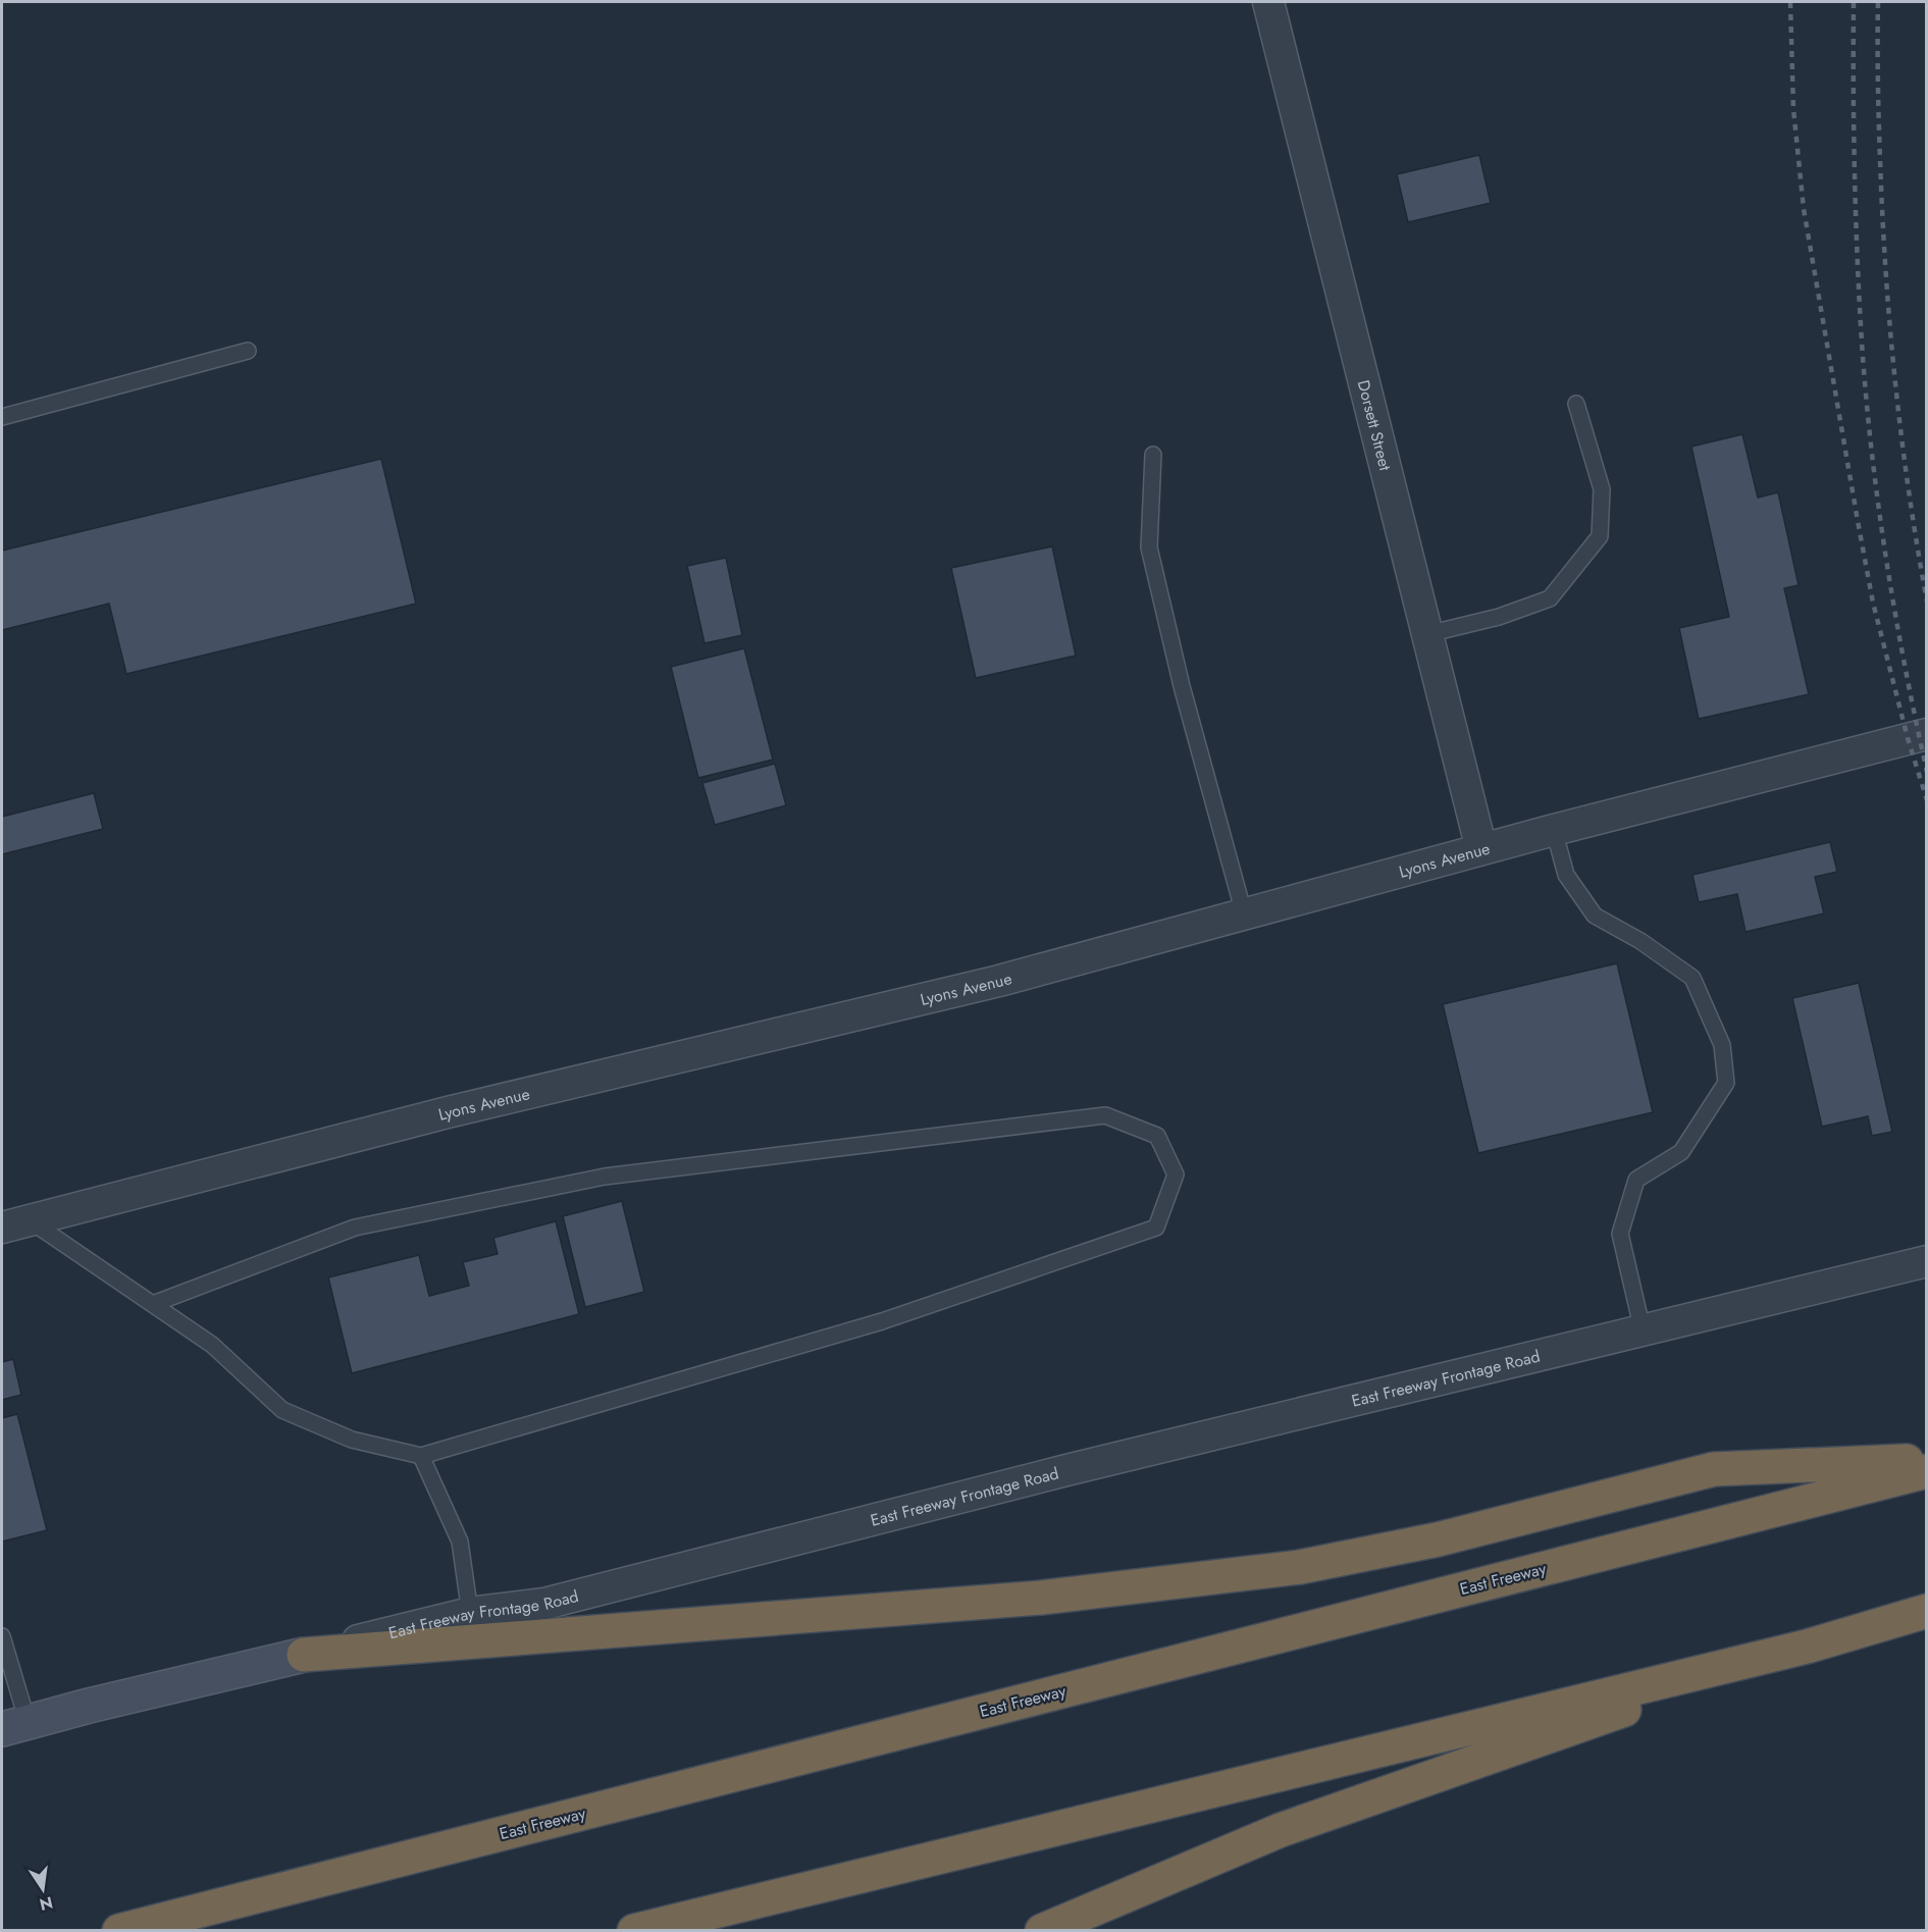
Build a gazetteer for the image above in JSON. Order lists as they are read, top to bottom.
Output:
{
  "streets": {
    "highway": ["East Freeway"],
    "main road": ["East Freeway Frontage Road"],
    "street": ["Dorsett Street", "Lyons Avenue"]
  },
  "crossings": [
    ["Dorsett Street", "Lyons Avenue"]
  ],
  "north": "bottom"
}
